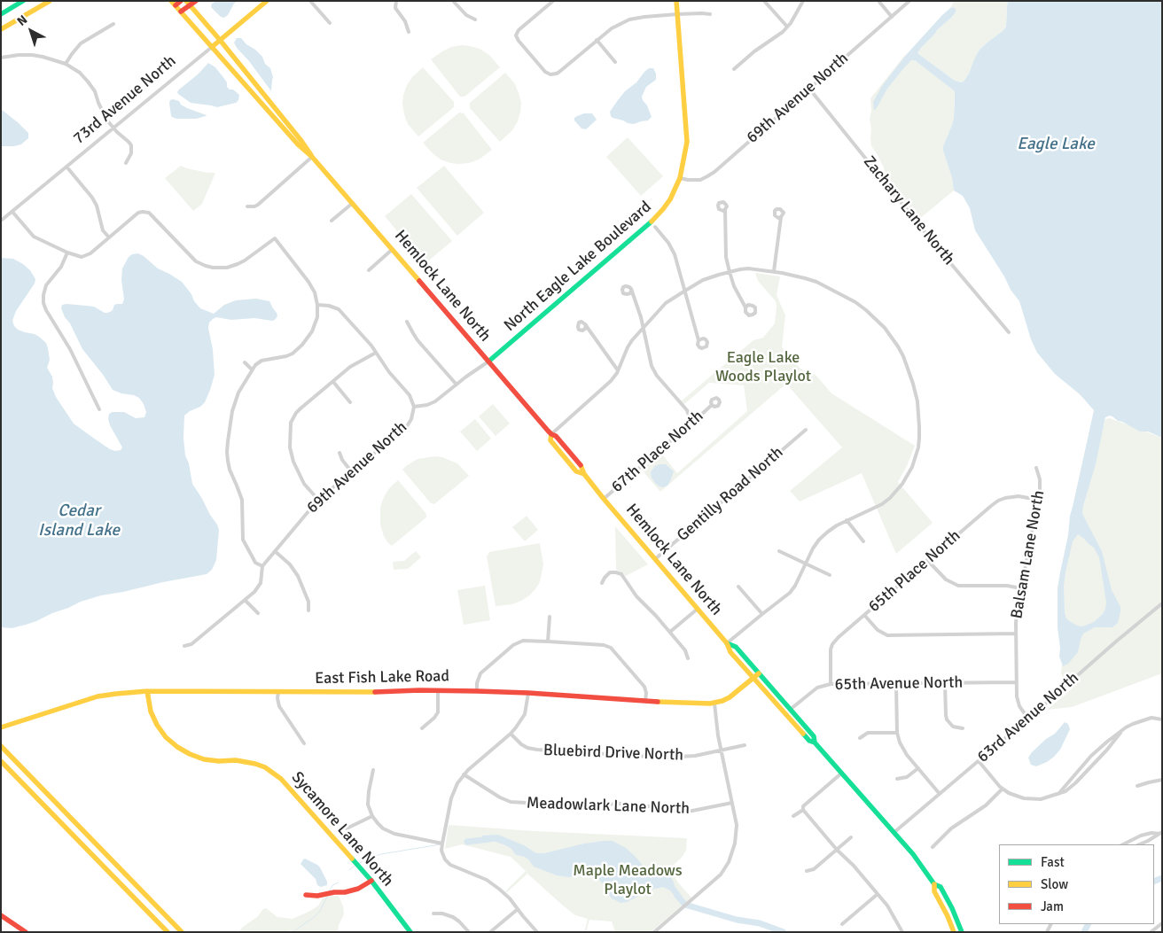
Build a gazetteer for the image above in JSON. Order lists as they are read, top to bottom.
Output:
{
  "streets": {
    "main road": [
      "73rd Avenue North",
      "North Eagle Lake Boulevard",
      "Hemlock Lane North",
      "East Fish Lake Road",
      "Sycamore Lane North"
    ],
    "street": [
      "69th Avenue North",
      "Zachary Lane North",
      "67th Place North",
      "Gentilly Road North",
      "Balsam Lane North",
      "65th Place North",
      "65th Avenue North",
      "63rd Avenue North",
      "Bluebird Drive North",
      "Meadowlark Lane North"
    ]
  },
  "crossings": [
    ["69th Avenue North", "Zachary Lane North"],
    ["69th Avenue North", "North Eagle Lake Boulevard"],
    ["69th Avenue North", "Hemlock Lane North"],
    ["73rd Avenue North", "Hemlock Lane North"],
    ["North Eagle Lake Boulevard", "Hemlock Lane North"],
    ["Hemlock Lane North", "67th Place North"],
    ["Hemlock Lane North", "Gentilly Road North"],
    ["Hemlock Lane North", "East Fish Lake Road"],
    ["Hemlock Lane North", "65th Avenue North"],
    ["Hemlock Lane North", "63rd Avenue North"],
    ["Balsam Lane North", "65th Place North"],
    ["Balsam Lane North", "65th Avenue North"],
    ["Balsam Lane North", "63rd Avenue North"],
    ["65th Place North", "65th Avenue North"],
    ["East Fish Lake Road", "Sycamore Lane North"]
  ],
  "water": ["Eagle Lake", "Cedar Island Lake"],
  "parks": ["Eagle Lake Woods Playlot", "Maple Meadows Playlot"],
  "legend": ["Fast", "Slow", "Jam"],
  "north": "top left"
}
